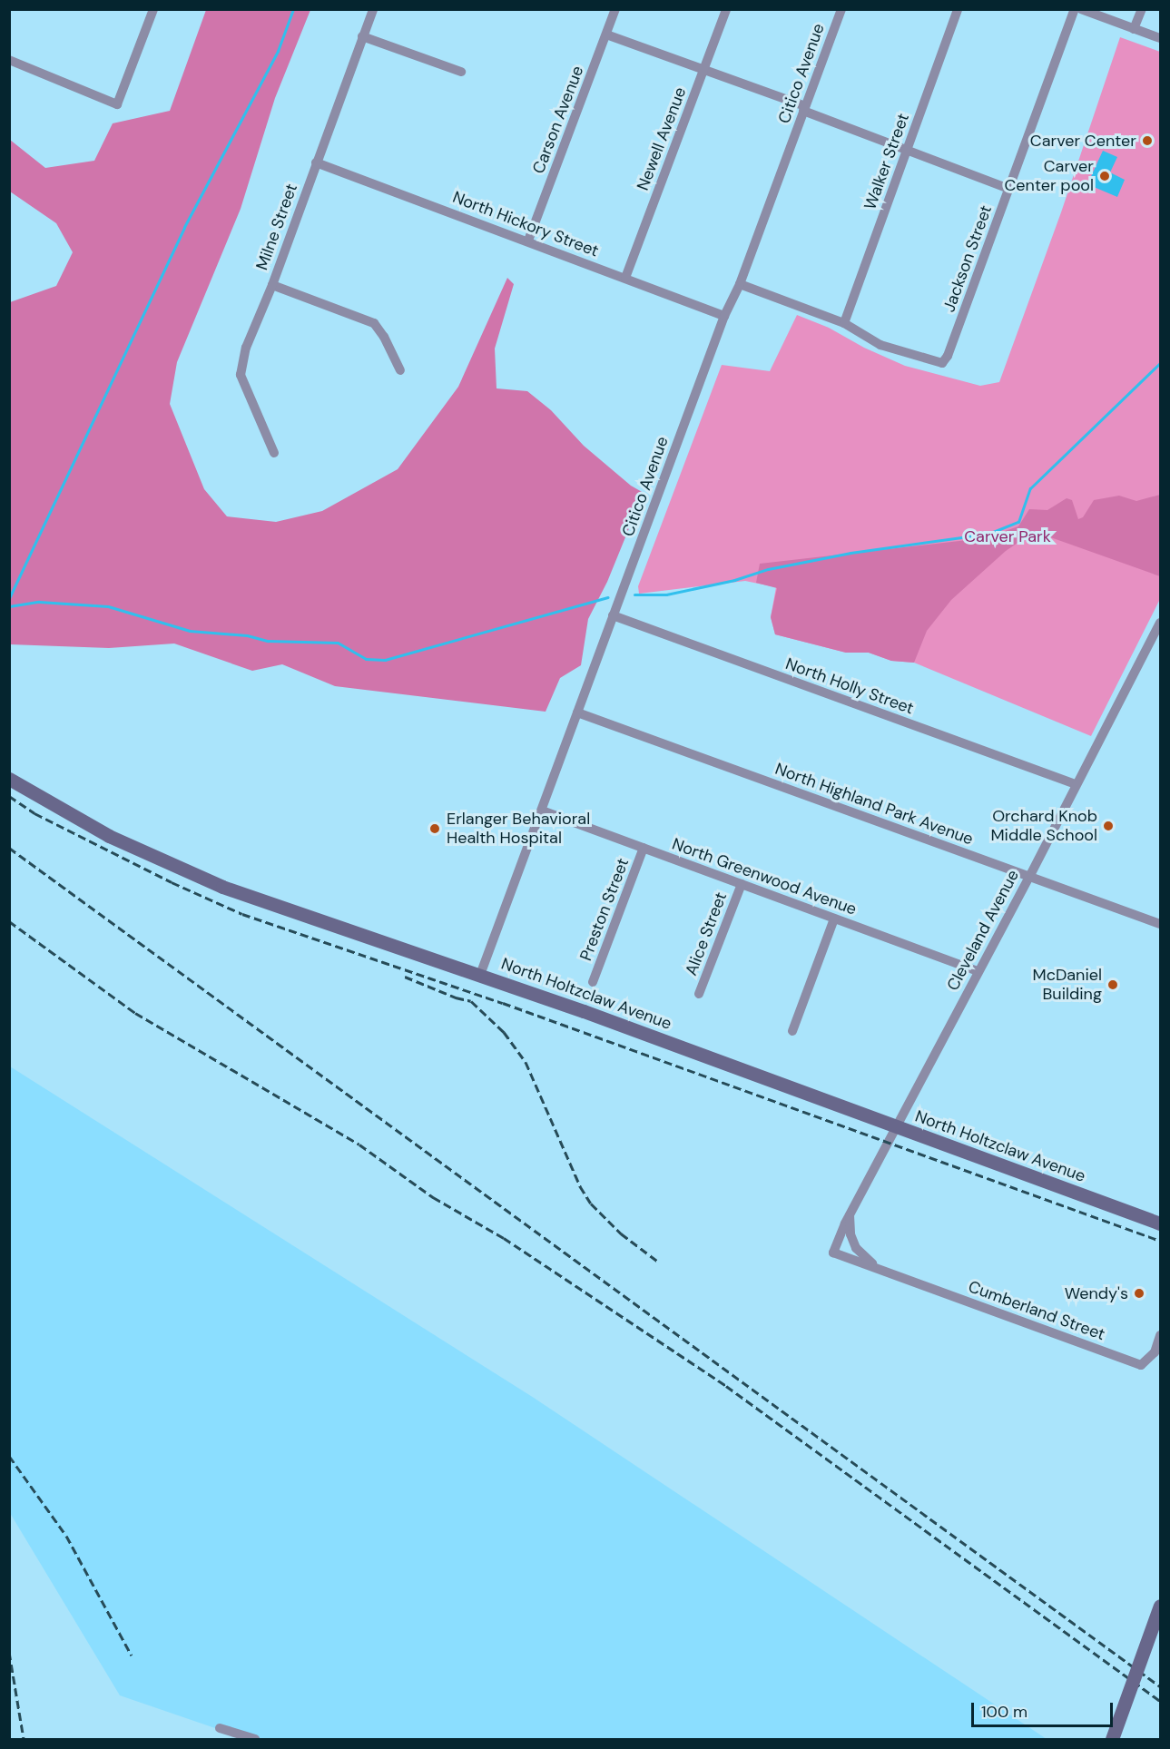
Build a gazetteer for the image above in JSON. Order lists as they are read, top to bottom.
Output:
{
  "streets": {
    "main road": ["North Holtzclaw Avenue"],
    "street": [
      "Citico Avenue",
      "Carson Avenue",
      "Newell Avenue",
      "Walker Street",
      "North Hickory Street",
      "Milne Street",
      "Jackson Street",
      "North Holly Street",
      "North Highland Park Avenue",
      "North Greenwood Avenue",
      "Preston Street",
      "Cleveland Avenue",
      "Alice Street",
      "Cumberland Street"
    ]
  },
  "crossings": [
    ["Citico Avenue", "North Hickory Street"],
    ["Citico Avenue", "North Holly Street"],
    ["Citico Avenue", "North Highland Park Avenue"],
    ["Citico Avenue", "North Greenwood Avenue"],
    ["Citico Avenue", "North Holtzclaw Avenue"],
    ["Carson Avenue", "North Hickory Street"],
    ["Newell Avenue", "North Hickory Street"],
    ["Walker Street", "Jackson Street"],
    ["North Hickory Street", "Milne Street"],
    ["North Holly Street", "Cleveland Avenue"],
    ["North Highland Park Avenue", "Cleveland Avenue"],
    ["North Greenwood Avenue", "Preston Street"],
    ["North Greenwood Avenue", "Cleveland Avenue"],
    ["North Greenwood Avenue", "Alice Street"],
    ["Cleveland Avenue", "North Holtzclaw Avenue"],
    ["Cleveland Avenue", "Cumberland Street"]
  ],
  "parks": ["Carver Park"],
  "places": [
    "Carver Center",
    "Carver Center pool",
    "Orchard Knob Middle School",
    "Erlanger Behavioral Health Hospital",
    "McDaniel Building",
    "Wendy's"
  ],
  "scale_bar": "100 m"
}
